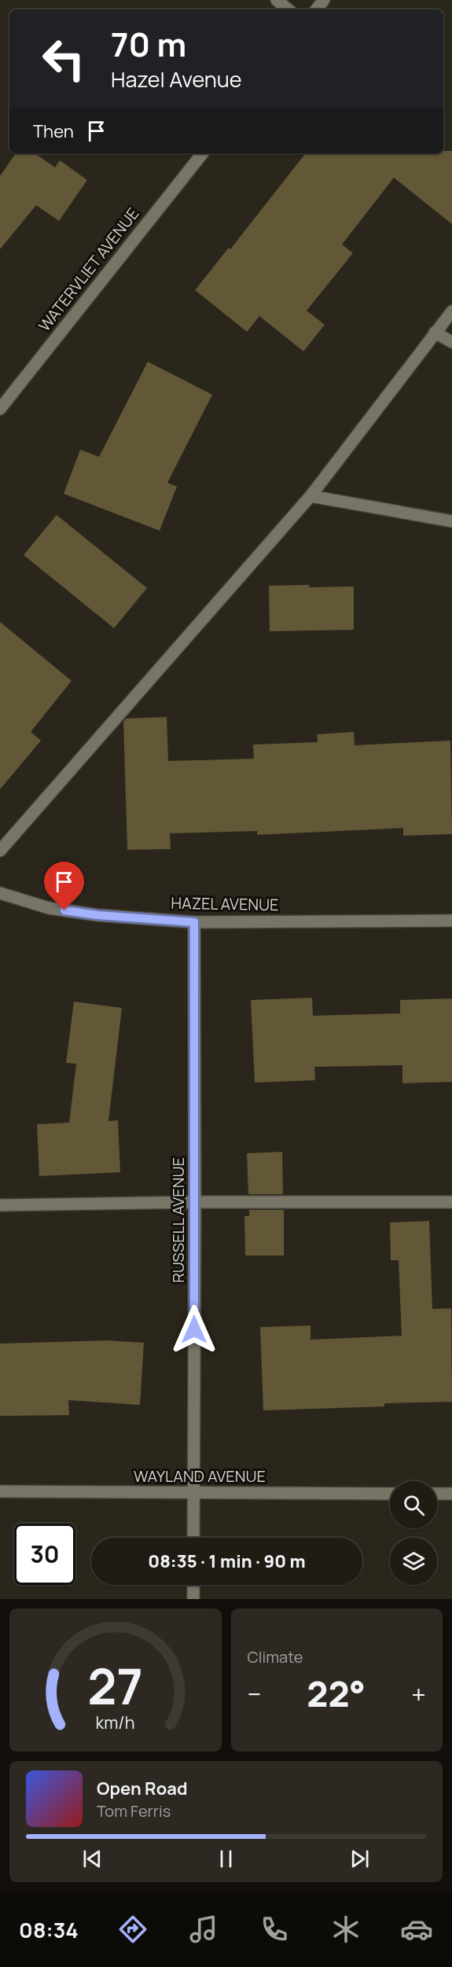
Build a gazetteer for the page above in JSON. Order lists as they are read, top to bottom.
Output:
{
  "streets": {
    "street": [
      "WATERVLIET AVENUE",
      "HAZEL AVENUE",
      "RUSSELL AVENUE",
      "WAYLAND AVENUE"
    ]
  },
  "crossings": [
    ["HAZEL AVENUE", "RUSSELL AVENUE"],
    ["RUSSELL AVENUE", "WAYLAND AVENUE"]
  ],
  "page": {
    "turn": ["70 m", "Hazel Avenue"],
    "then": "Then",
    "limit": "30",
    "trip": "08:35 · 1 min · 90 m",
    "tile": "Climate",
    "heat": ["−", "22°", "+"],
    "song": ["Open Road", "Tom Ferris"],
    "tabs": "08:34",
    "gauge": ["27", "km/h"]
  }
}
